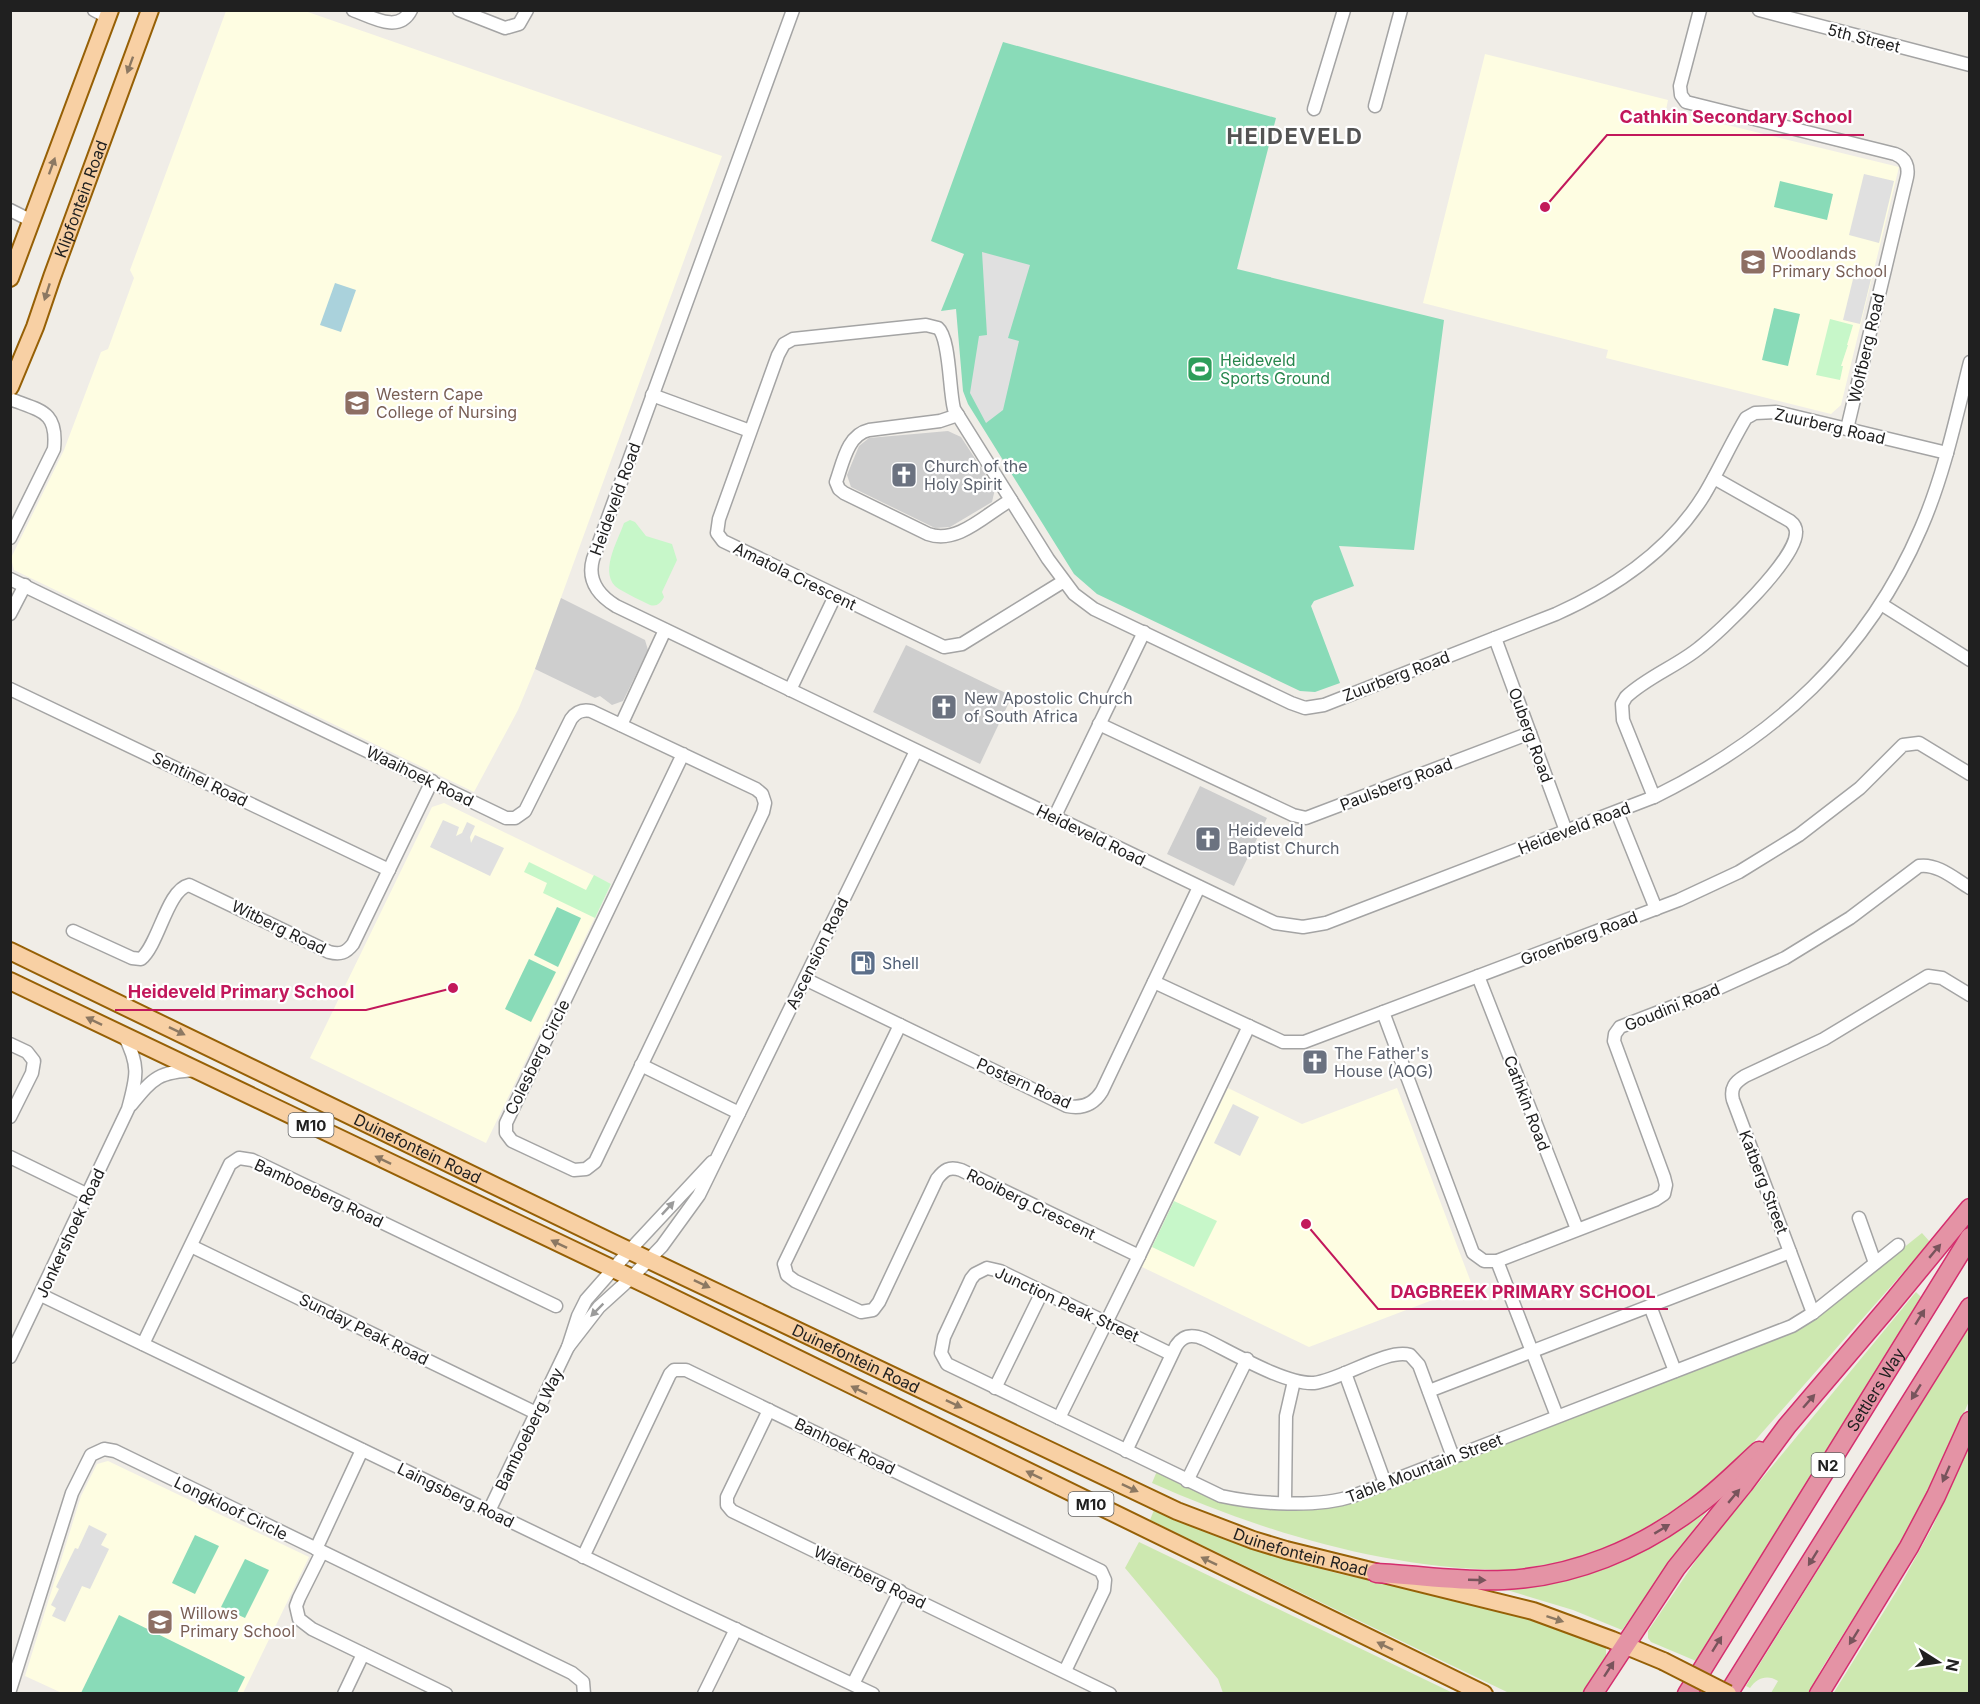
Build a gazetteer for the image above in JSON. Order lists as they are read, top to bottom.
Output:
{
  "streets": {
    "highway": ["Settlers Way", "N2"],
    "main road": ["Klipfontein Road", "M10", "Duinefontein Road"],
    "street": [
      "5th Street",
      "Wolfberg Road",
      "Zuurberg Road",
      "Heideveld Road",
      "Amatola Crescent",
      "Ouberg Road",
      "Waaihoek Road",
      "Sentinel Road",
      "Paulsberg Road",
      "Witberg Road",
      "Groenberg Road",
      "Ascension Road",
      "Goudini Road",
      "Colesberg Circle",
      "Postern Road",
      "Cathkin Road",
      "Katberg Street",
      "Bamboeberg Road",
      "Rooiberg Crescent",
      "Jonkershoek Road",
      "Junction Peak Street",
      "Sunday Peak Road",
      "Bamboeberg Way",
      "Banhoek Road",
      "Table Mountain Street",
      "Laingsberg Road",
      "Longkloof Circle",
      "Waterberg Road"
    ]
  },
  "crossings": [
    ["Wolfberg Road", "Zuurberg Road"],
    ["Zuurberg Road", "Heideveld Road"],
    ["Zuurberg Road", "Amatola Crescent"],
    ["Zuurberg Road", "Ouberg Road"],
    ["Heideveld Road", "Ouberg Road"],
    ["Heideveld Road", "Ascension Road"],
    ["Heideveld Road", "Postern Road"],
    ["Ouberg Road", "Paulsberg Road"],
    ["Waaihoek Road", "Witberg Road"],
    ["Waaihoek Road", "Colesberg Circle"],
    ["Sentinel Road", "Witberg Road"],
    ["Groenberg Road", "Postern Road"],
    ["Groenberg Road", "Cathkin Road"],
    ["Ascension Road", "Postern Road"],
    ["Ascension Road", "Duinefontein Road"],
    ["Ascension Road", "Bamboeberg Way"],
    ["Goudini Road", "Cathkin Road"],
    ["Postern Road", "Rooiberg Crescent"],
    ["Duinefontein Road", "Jonkershoek Road"],
    ["Duinefontein Road", "Bamboeberg Way"],
    ["Duinefontein Road", "N2"],
    ["Bamboeberg Road", "Sunday Peak Road"],
    ["Bamboeberg Road", "Laingsberg Road"],
    ["Jonkershoek Road", "Laingsberg Road"],
    ["Junction Peak Street", "Table Mountain Street"],
    ["Sunday Peak Road", "Bamboeberg Way"],
    ["Bamboeberg Way", "Laingsberg Road"],
    ["Banhoek Road", "Laingsberg Road"],
    ["Banhoek Road", "Waterberg Road"]
  ],
  "districts": ["HEIDEVELD"],
  "places": {
    "other": ["Cathkin Secondary School", "Heideveld Primary School", "DAGBREEK PRIMARY SCHOOL"],
    "school or university": ["Woodlands Primary School", "Western Cape College of Nursing", "Willows Primary School"],
    "sports": ["Heideveld Sports Ground"],
    "church": [
      "Church of the Holy Spirit",
      "New Apostolic Church of South Africa",
      "Heideveld Baptist Church",
      "The Father's House (AOG)"
    ],
    "fuel station": ["Shell"]
  },
  "north": "right"
}
